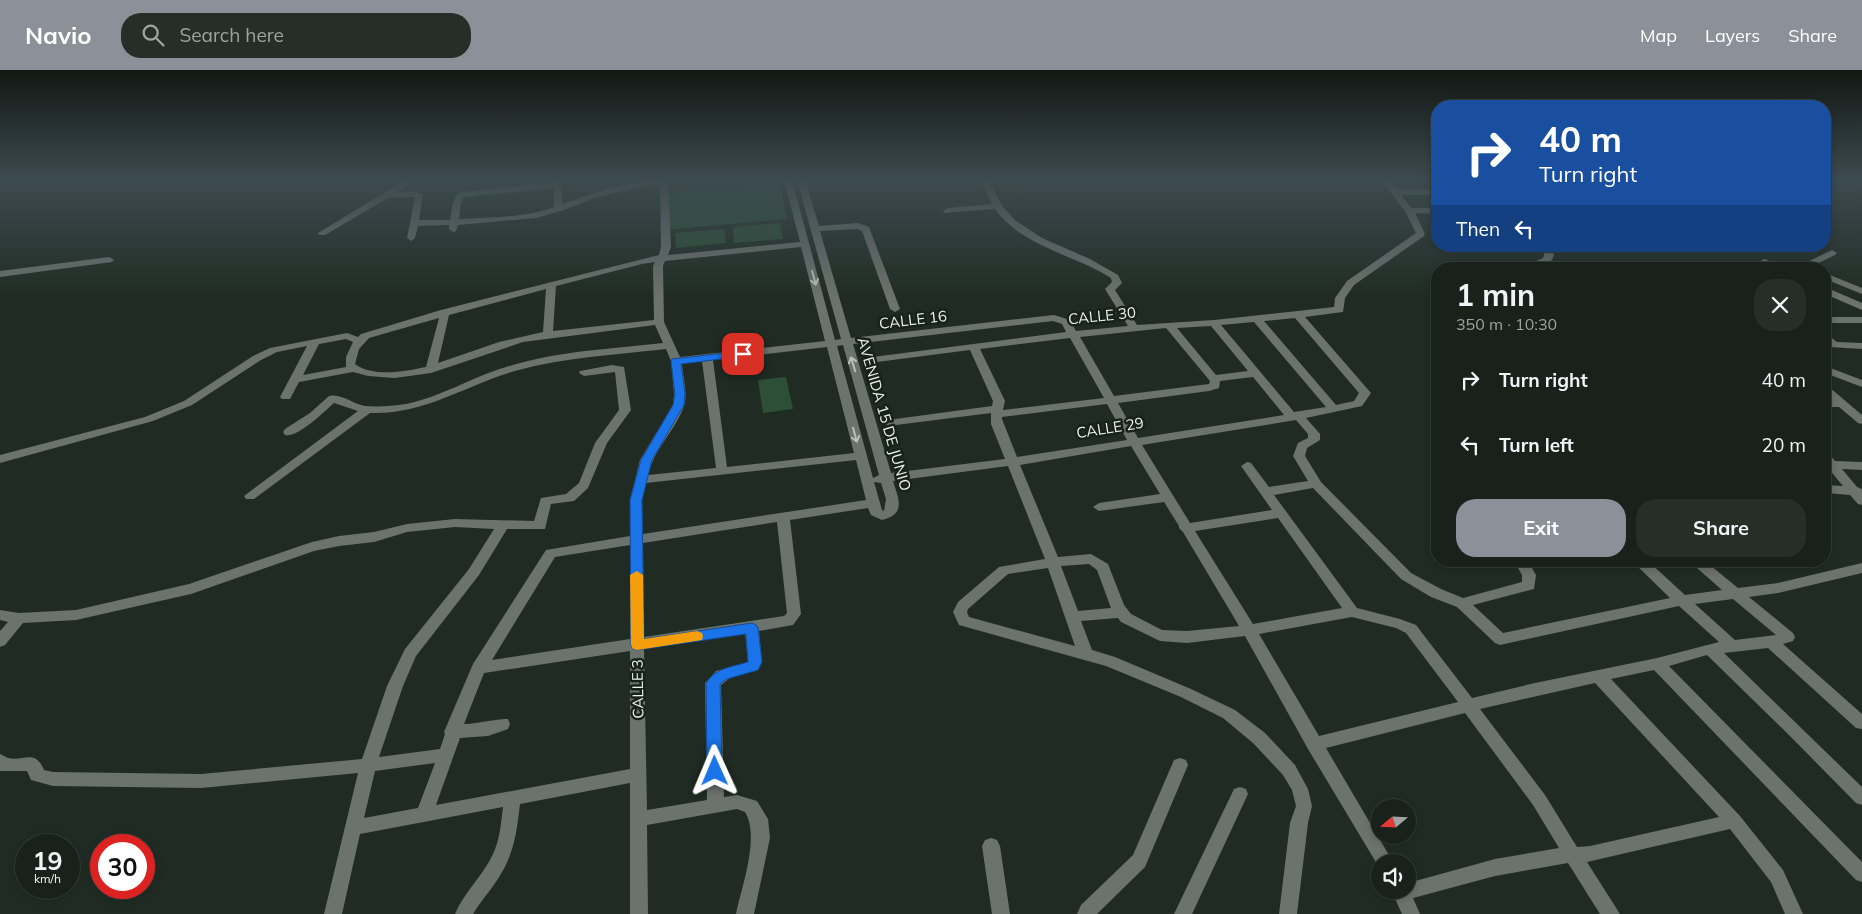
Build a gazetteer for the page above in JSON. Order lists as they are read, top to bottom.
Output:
{
  "streets": {
    "street": [
      "CALLE 30",
      "CALLE 16",
      "AVENIDA 15 DE JUNIO",
      "CALLE 29",
      "CALLE 3"
    ]
  },
  "crossings": [
    ["CALLE 30", "CALLE 16"],
    ["CALLE 30", "CALLE 29"],
    ["CALLE 16", "AVENIDA 15 DE JUNIO"],
    ["CALLE 16", "CALLE 3"],
    ["AVENIDA 15 DE JUNIO", "CALLE 29"]
  ],
  "north": "left",
  "page": {
    "header": "Navio",
    "search": "Search here",
    "nav": ["Map", "Layers", "Share"],
    "turn": ["40 m", "Turn right"],
    "then": "Then",
    "heading": ["1 min", "350 m · 10:30"],
    "list": [
      {
        "name": "Turn right",
        "value": "40 m"
      },
      {
        "name": "Turn left",
        "value": "20 m"
      }
    ],
    "buttons": ["Exit", "Share"],
    "speed": "19 km/h",
    "limit": "30"
  }
}
